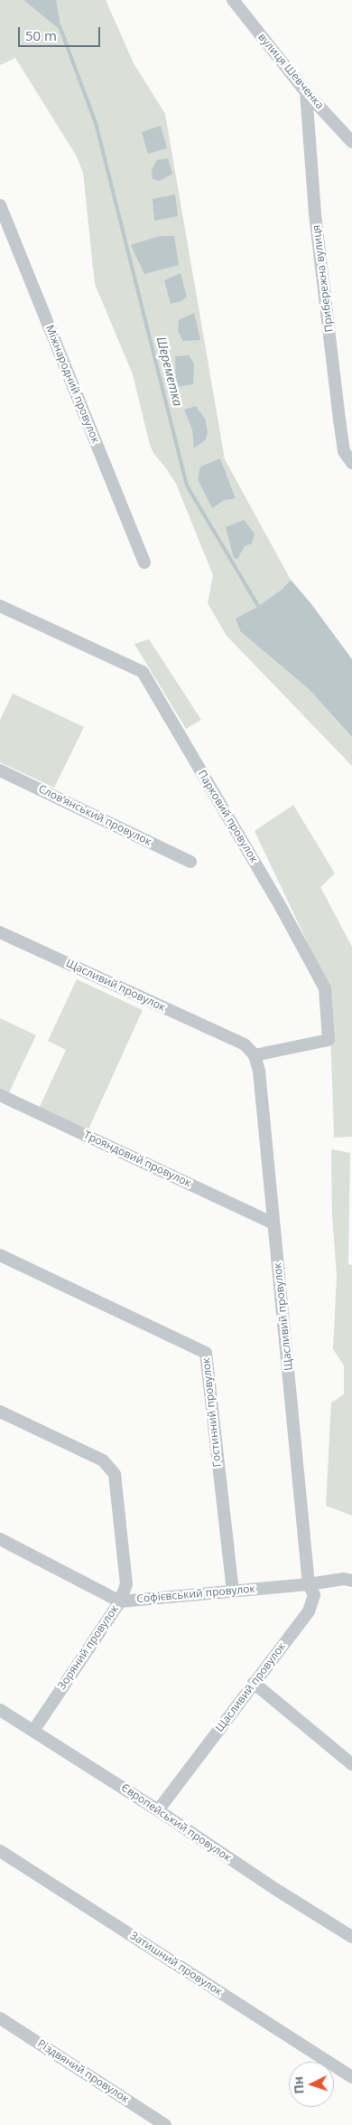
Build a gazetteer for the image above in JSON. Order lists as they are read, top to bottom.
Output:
{
  "streets": {
    "street": [
      "вулиця Шевченка",
      "Прибережна вулиця",
      "Міжнародний провулок",
      "Словʼянський провулок",
      "Парковий провулок",
      "Щасливий провулок",
      "Трояндовий провулок",
      "Гостинний провулок",
      "Софієвський провулок",
      "Зоряний провулок",
      "Європейський провулок",
      "Затишний провулок",
      "Різдвяний провулок"
    ]
  },
  "crossings": [
    ["вулиця Шевченка", "Прибережна вулиця"],
    ["Парковий провулок", "Щасливий провулок"],
    ["Щасливий провулок", "Трояндовий провулок"],
    ["Щасливий провулок", "Софієвський провулок"],
    ["Щасливий провулок", "Європейський провулок"],
    ["Гостинний провулок", "Софієвський провулок"],
    ["Софієвський провулок", "Зоряний провулок"],
    ["Зоряний провулок", "Європейський провулок"]
  ],
  "water": ["Шереметка"],
  "scale_bar": "50 m",
  "north": "left"
}
